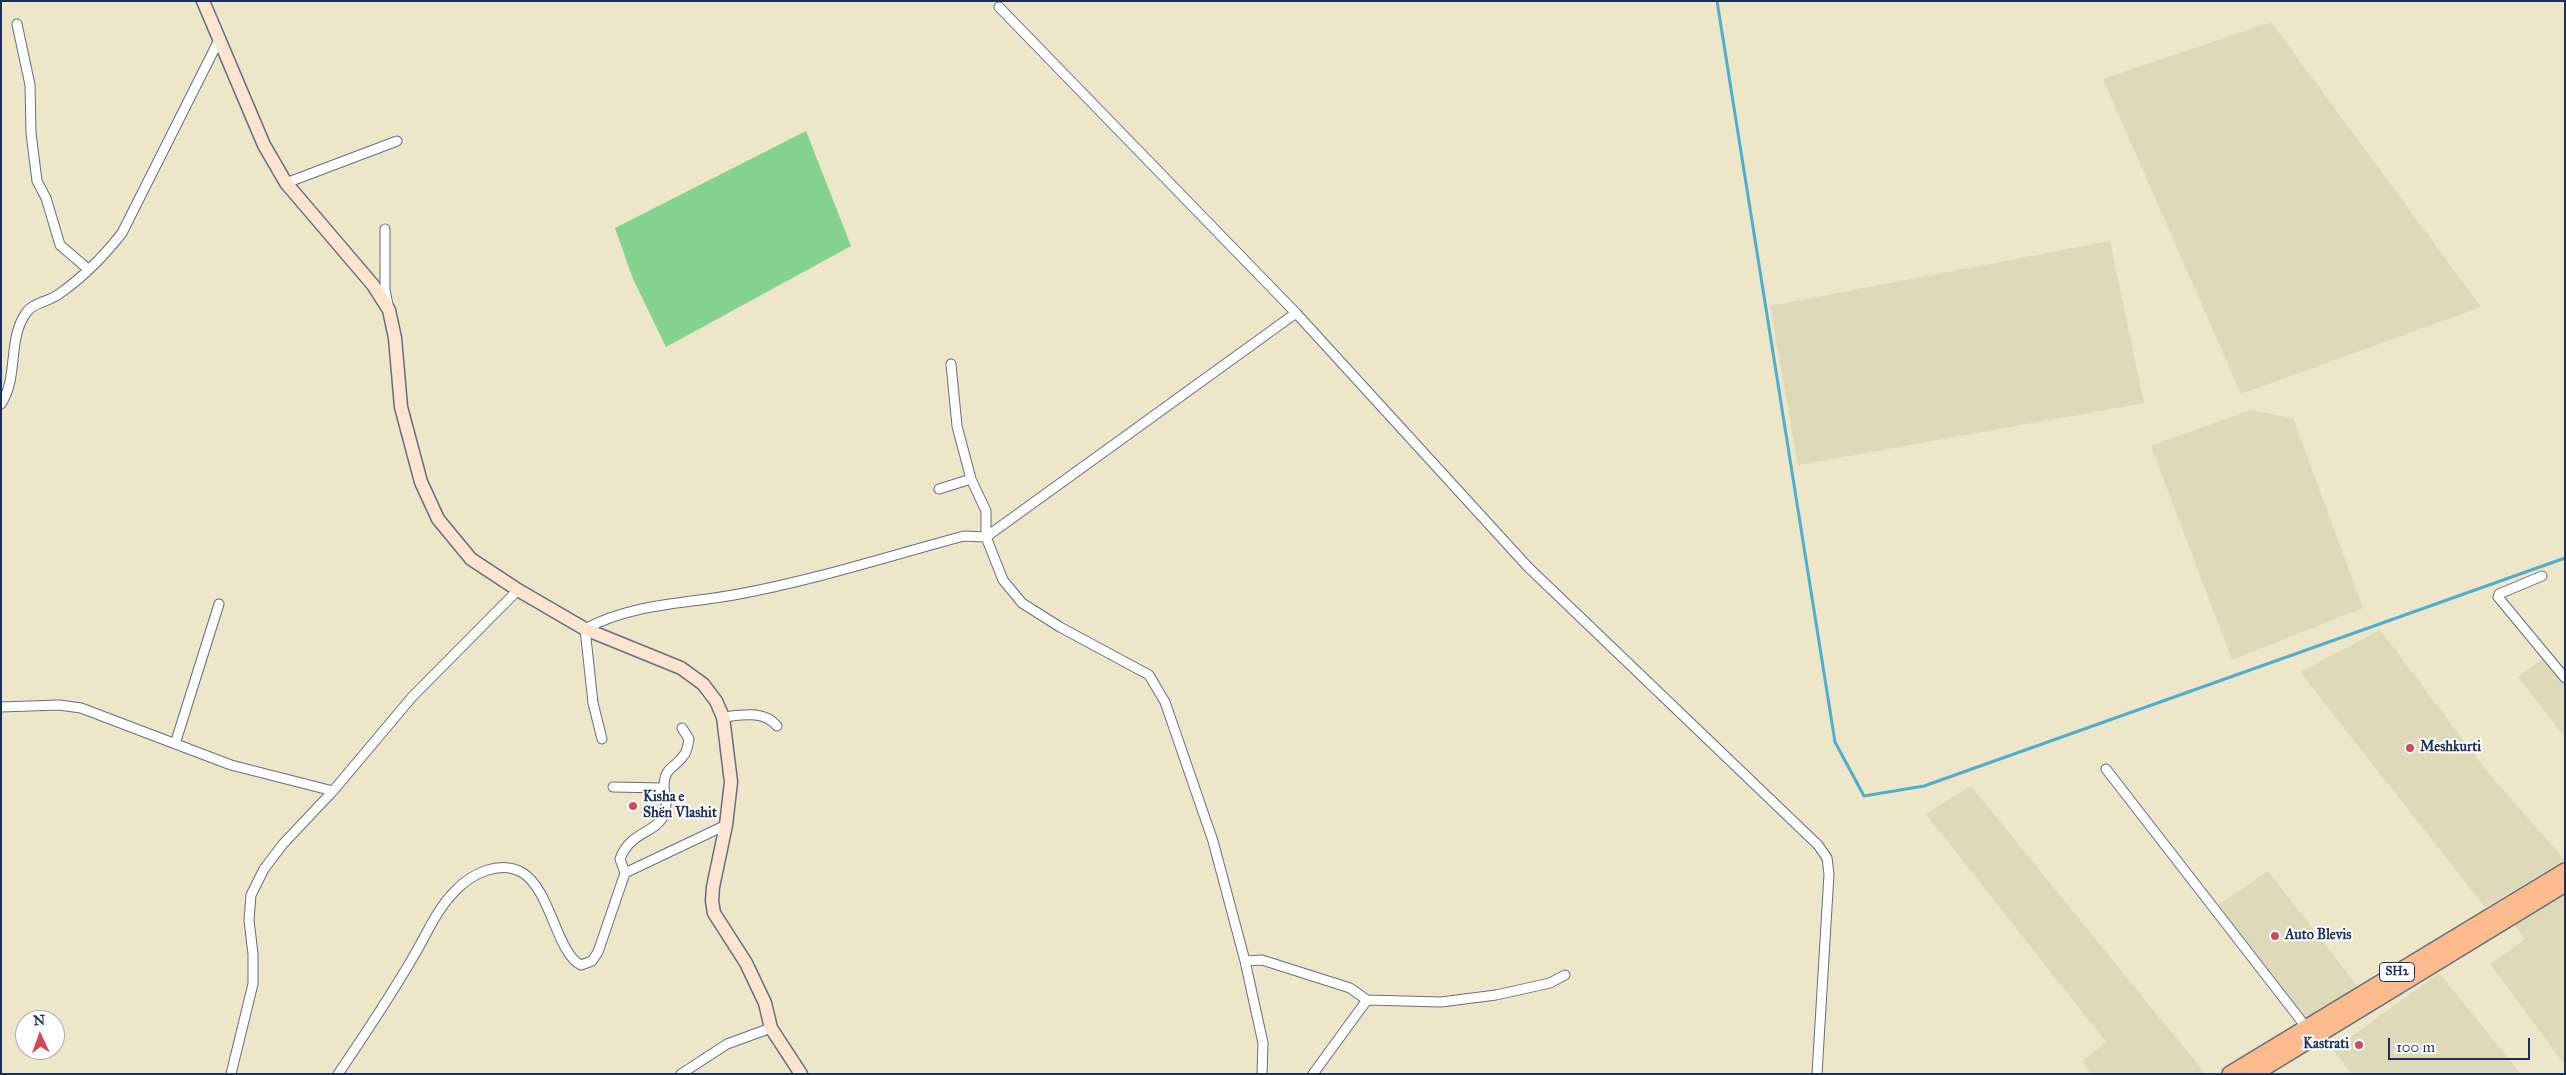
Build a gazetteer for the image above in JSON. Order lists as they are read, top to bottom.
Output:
{
  "streets": {
    "highway": ["SH2"]
  },
  "places": [
    "Meshkurti",
    "Kisha e Shën Vlashit",
    "Auto Blevis",
    "Kastrati"
  ],
  "scale_bar": "100 m",
  "north": "top"
}
